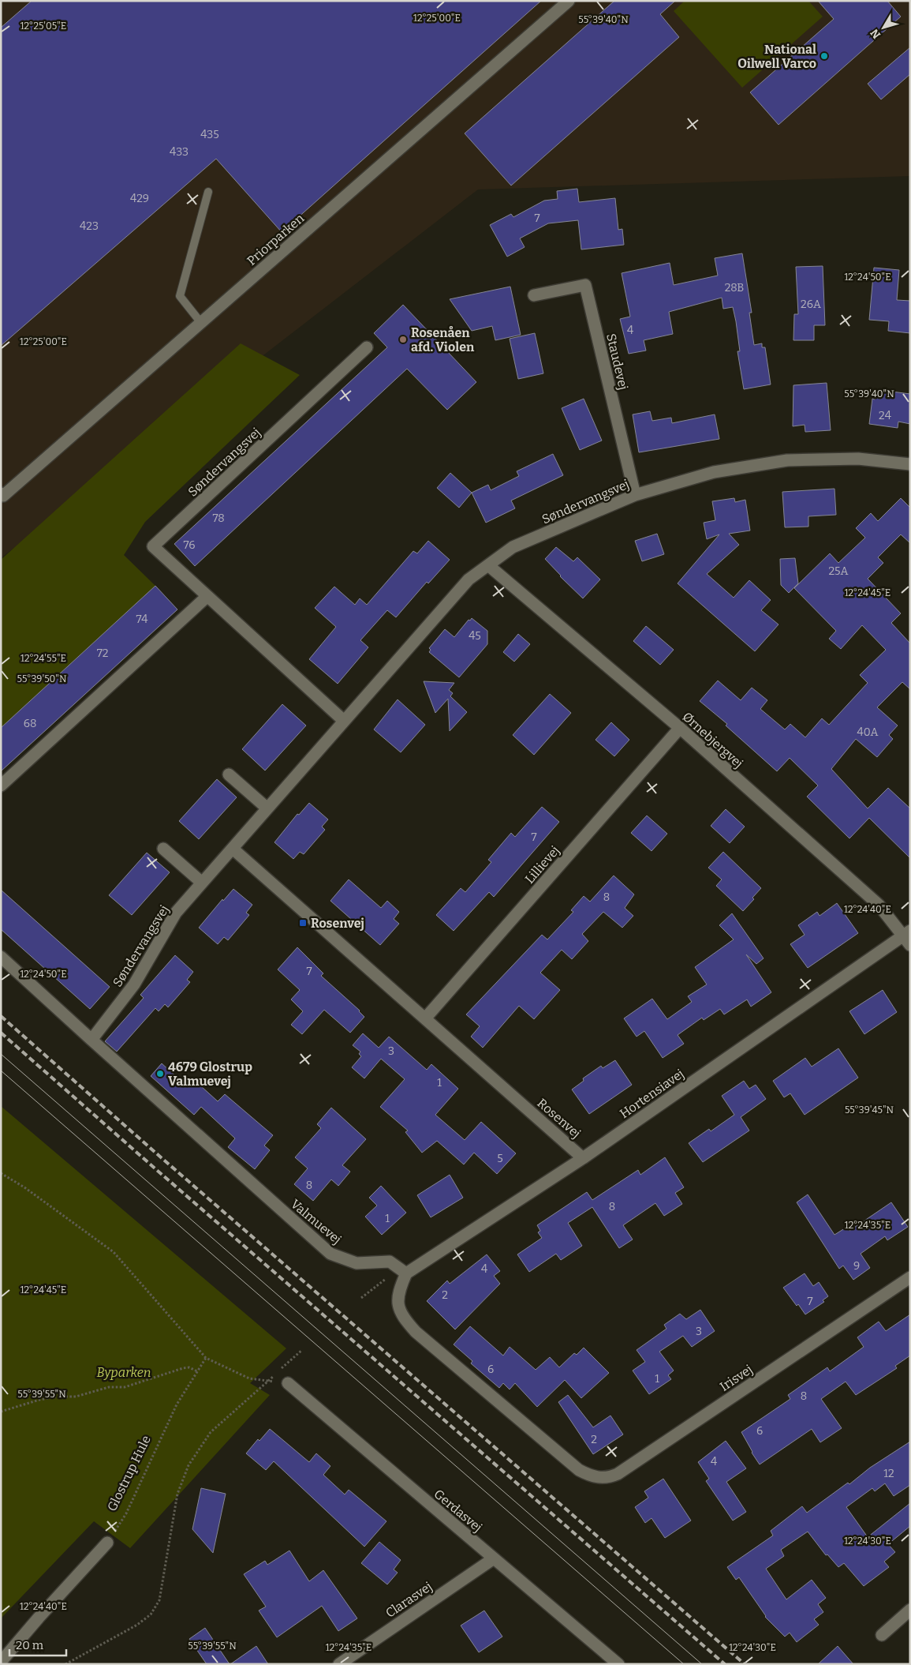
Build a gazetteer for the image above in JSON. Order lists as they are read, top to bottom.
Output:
{
  "streets": {
    "street": [
      "Priorparken",
      "Staudevej",
      "Søndervangsvej",
      "Ørnebjergvej",
      "Lillievej",
      "Hortensiavej",
      "Rosenvej",
      "Valmuevej",
      "Irisvej",
      "Gerdasvej",
      "Clarasvej"
    ],
    "path": ["Glostrup Hule"]
  },
  "crossings": [
    ["Staudevej", "Søndervangsvej"],
    ["Søndervangsvej", "Ørnebjergvej"],
    ["Søndervangsvej", "Rosenvej"],
    ["Søndervangsvej", "Valmuevej"],
    ["Ørnebjergvej", "Lillievej"],
    ["Ørnebjergvej", "Hortensiavej"],
    ["Lillievej", "Rosenvej"],
    ["Hortensiavej", "Rosenvej"],
    ["Hortensiavej", "Valmuevej"],
    ["Hortensiavej", "Irisvej"],
    ["Valmuevej", "Irisvej"],
    ["Gerdasvej", "Clarasvej"]
  ],
  "parks": ["Byparken"],
  "places": {
    "other": ["National Oilwell Varco", "Rosenåen afd. Violen", "4679 Glostrup Valmuevej"],
    "transit": ["Rosenvej"]
  },
  "house_numbers": [
    "435",
    "433",
    "429",
    "7",
    "423",
    "28B",
    "26A",
    "4",
    "24",
    "78",
    "76",
    "25A",
    "74",
    "45",
    "72",
    "68",
    "40A",
    "7",
    "8",
    "7",
    "3",
    "1",
    "5",
    "8",
    "8",
    "1",
    "9",
    "4",
    "2",
    "7",
    "3",
    "6",
    "1",
    "8",
    "6",
    "2",
    "4",
    "12"
  ],
  "scale_bar": "20 m",
  "north": "bottom left",
  "coordinates": [
    "12°25'00\"E",
    "55°39'40\"N",
    "12°25'05\"E",
    "12°24'50\"E",
    "12°24'45\"E",
    "12°24'55\"E",
    "55°39'50\"N",
    "12°24'40\"E",
    "55°39'45\"N",
    "12°24'35\"E",
    "55°39'55\"N",
    "12°24'30\"E"
  ]
}
